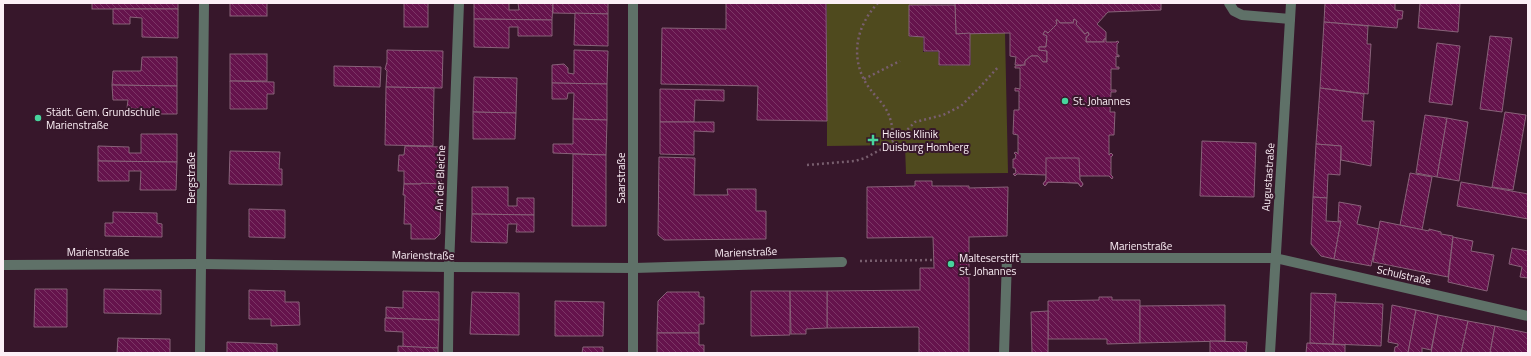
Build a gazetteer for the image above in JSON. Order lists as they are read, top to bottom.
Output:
{
  "streets": {
    "street": [
      "Augustastraße",
      "Bergstraße",
      "An der Bleiche",
      "Saarstraße",
      "Marienstraße",
      "Schulstraße"
    ]
  },
  "crossings": [
    ["Augustastraße", "Marienstraße"],
    ["Augustastraße", "Schulstraße"],
    ["Bergstraße", "Marienstraße"],
    ["An der Bleiche", "Marienstraße"],
    ["Saarstraße", "Marienstraße"],
    ["Marienstraße", "Schulstraße"]
  ],
  "places": {
    "other": ["St. Johannes", "Städt. Gem. Grundschule Marienstraße", "Malteserstift St. Johannes"],
    "health": ["Helios Klinik Duisburg Homberg"]
  }
}
